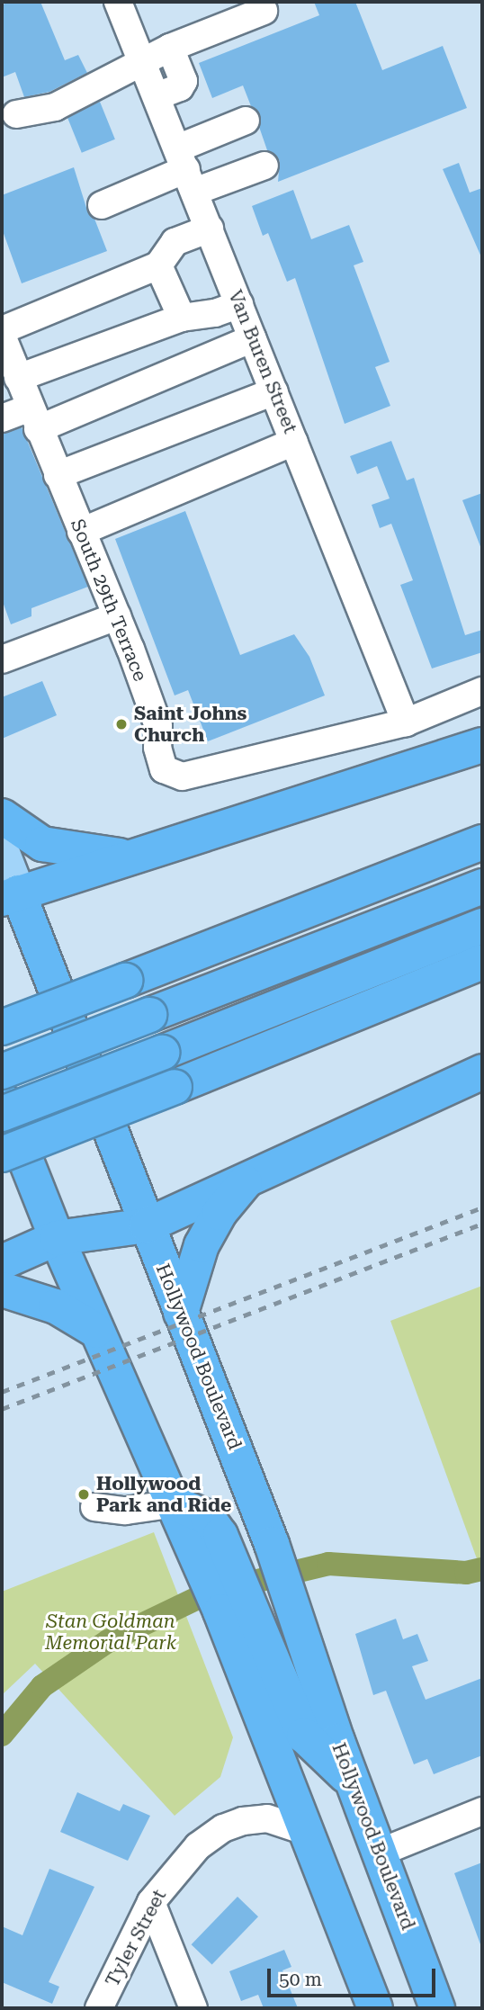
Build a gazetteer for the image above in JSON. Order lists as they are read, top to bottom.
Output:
{
  "streets": {
    "highway": ["Hollywood Boulevard"],
    "street": ["Van Buren Street", "South 29th Terrace", "Tyler Street"]
  },
  "crossings": [
    ["Van Buren Street", "South 29th Terrace"]
  ],
  "parks": ["Stan Goldman Memorial Park"],
  "places": ["Saint Johns Church", "Hollywood Park and Ride"],
  "scale_bar": "50 m"
}
